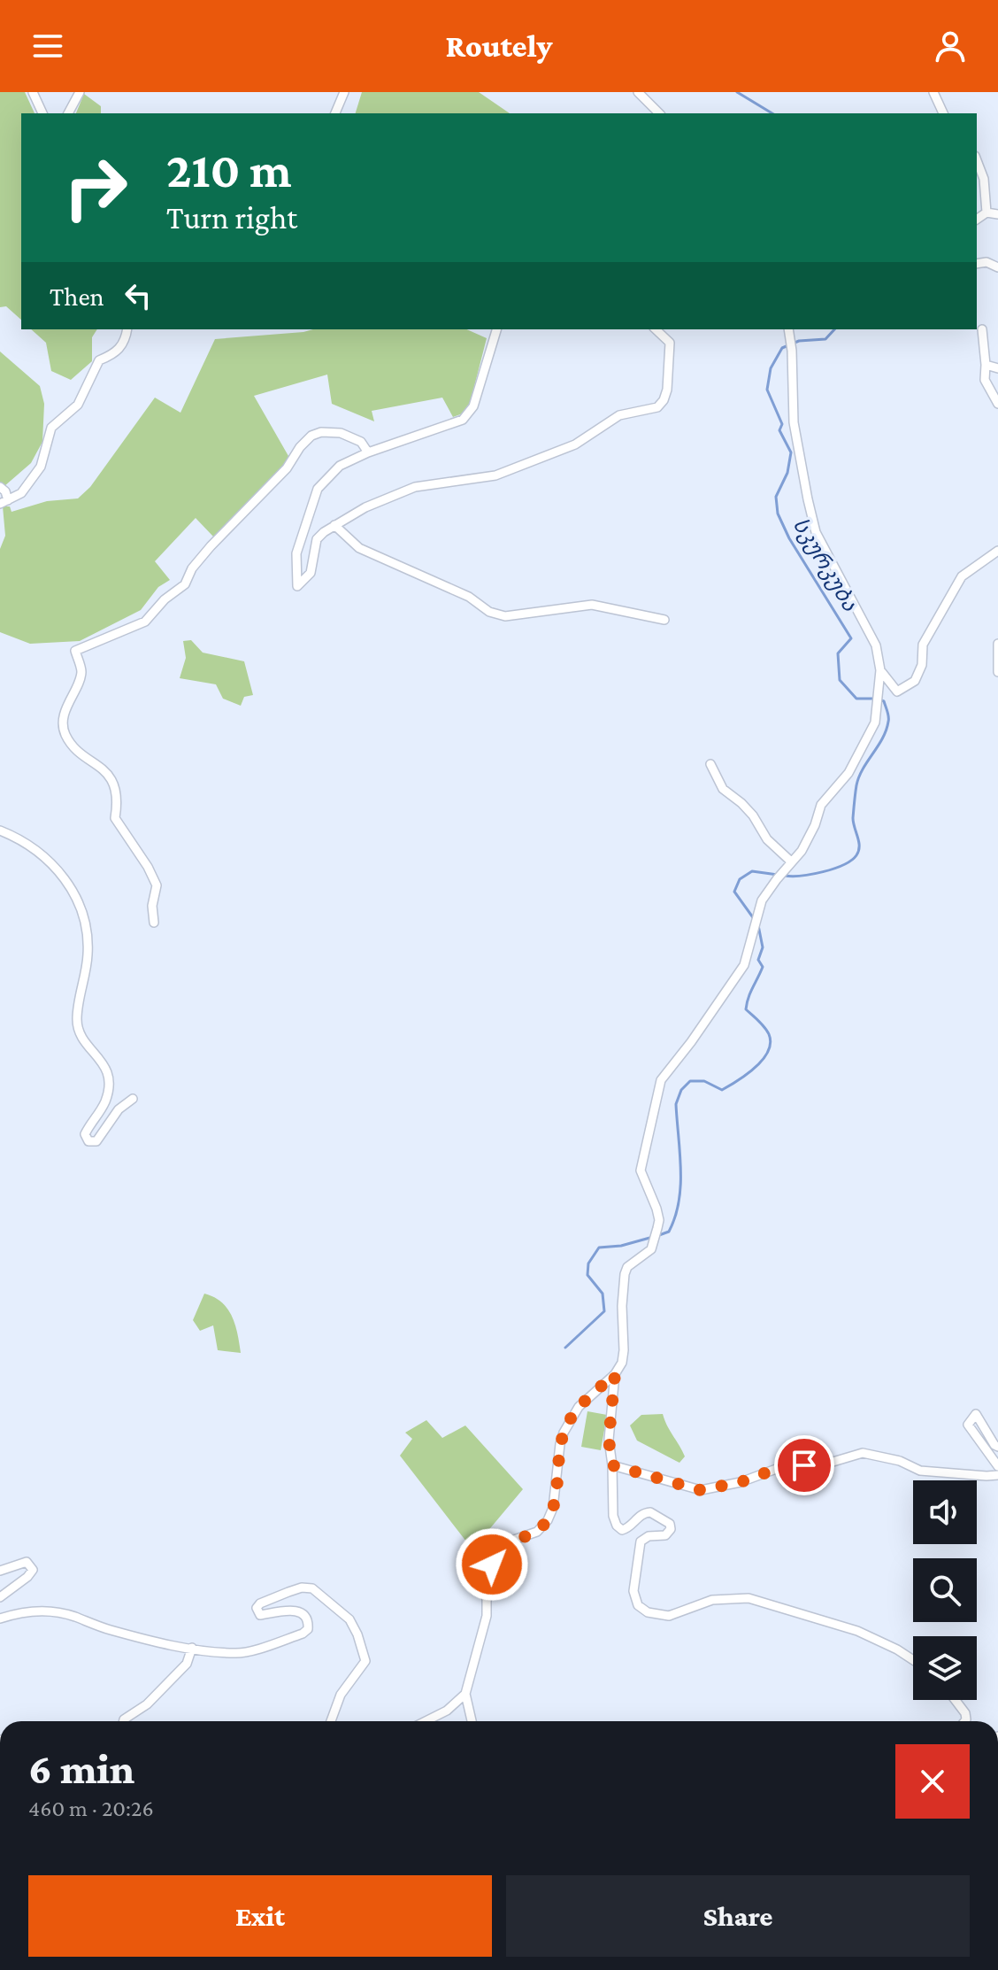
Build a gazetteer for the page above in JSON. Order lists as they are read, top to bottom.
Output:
{
  "water": ["სკურკუბა"],
  "page": {
    "header": "Routely",
    "turn": ["210 m", "Turn right"],
    "then": "Then",
    "heading": ["6 min", "460 m · 20:26"],
    "buttons": ["Exit", "Share"]
  }
}
